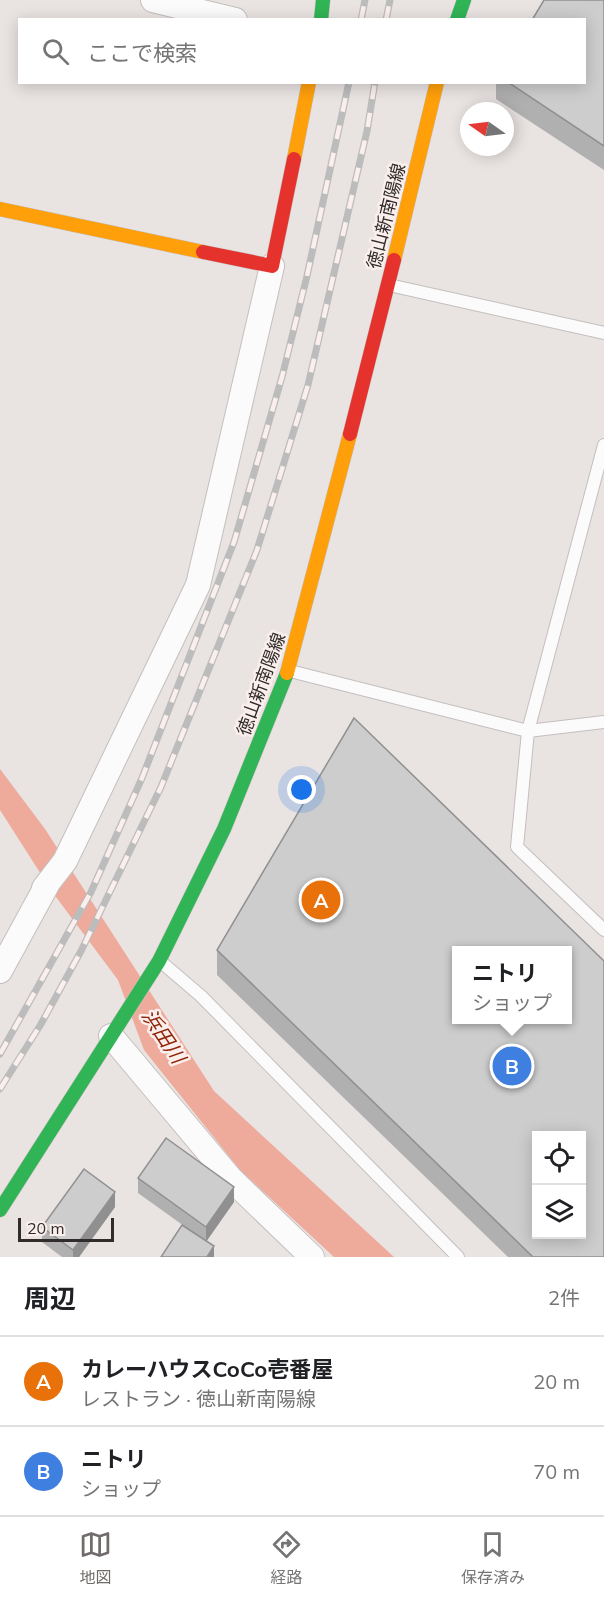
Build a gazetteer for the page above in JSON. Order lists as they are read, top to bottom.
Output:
{
  "streets": {
    "main road": ["徳山新南陽線"]
  },
  "water": ["浜田川"],
  "scale_bar": "20 m",
  "north": "left",
  "page": {
    "search": "ここで検索",
    "pins": ["A", "B"],
    "popup": ["ニトリ", "ショップ"],
    "scale": "20 m",
    "heading": ["周辺", "2件"],
    "list": [
      {
        "mark": "A",
        "name": "カレーハウスCoCo壱番屋",
        "note": "レストラン · 徳山新南陽線",
        "value": "20 m"
      },
      {
        "mark": "B",
        "name": "ニトリ",
        "note": "ショップ",
        "value": "70 m"
      }
    ],
    "nav": ["地図", "経路", "保存済み"]
  }
}
